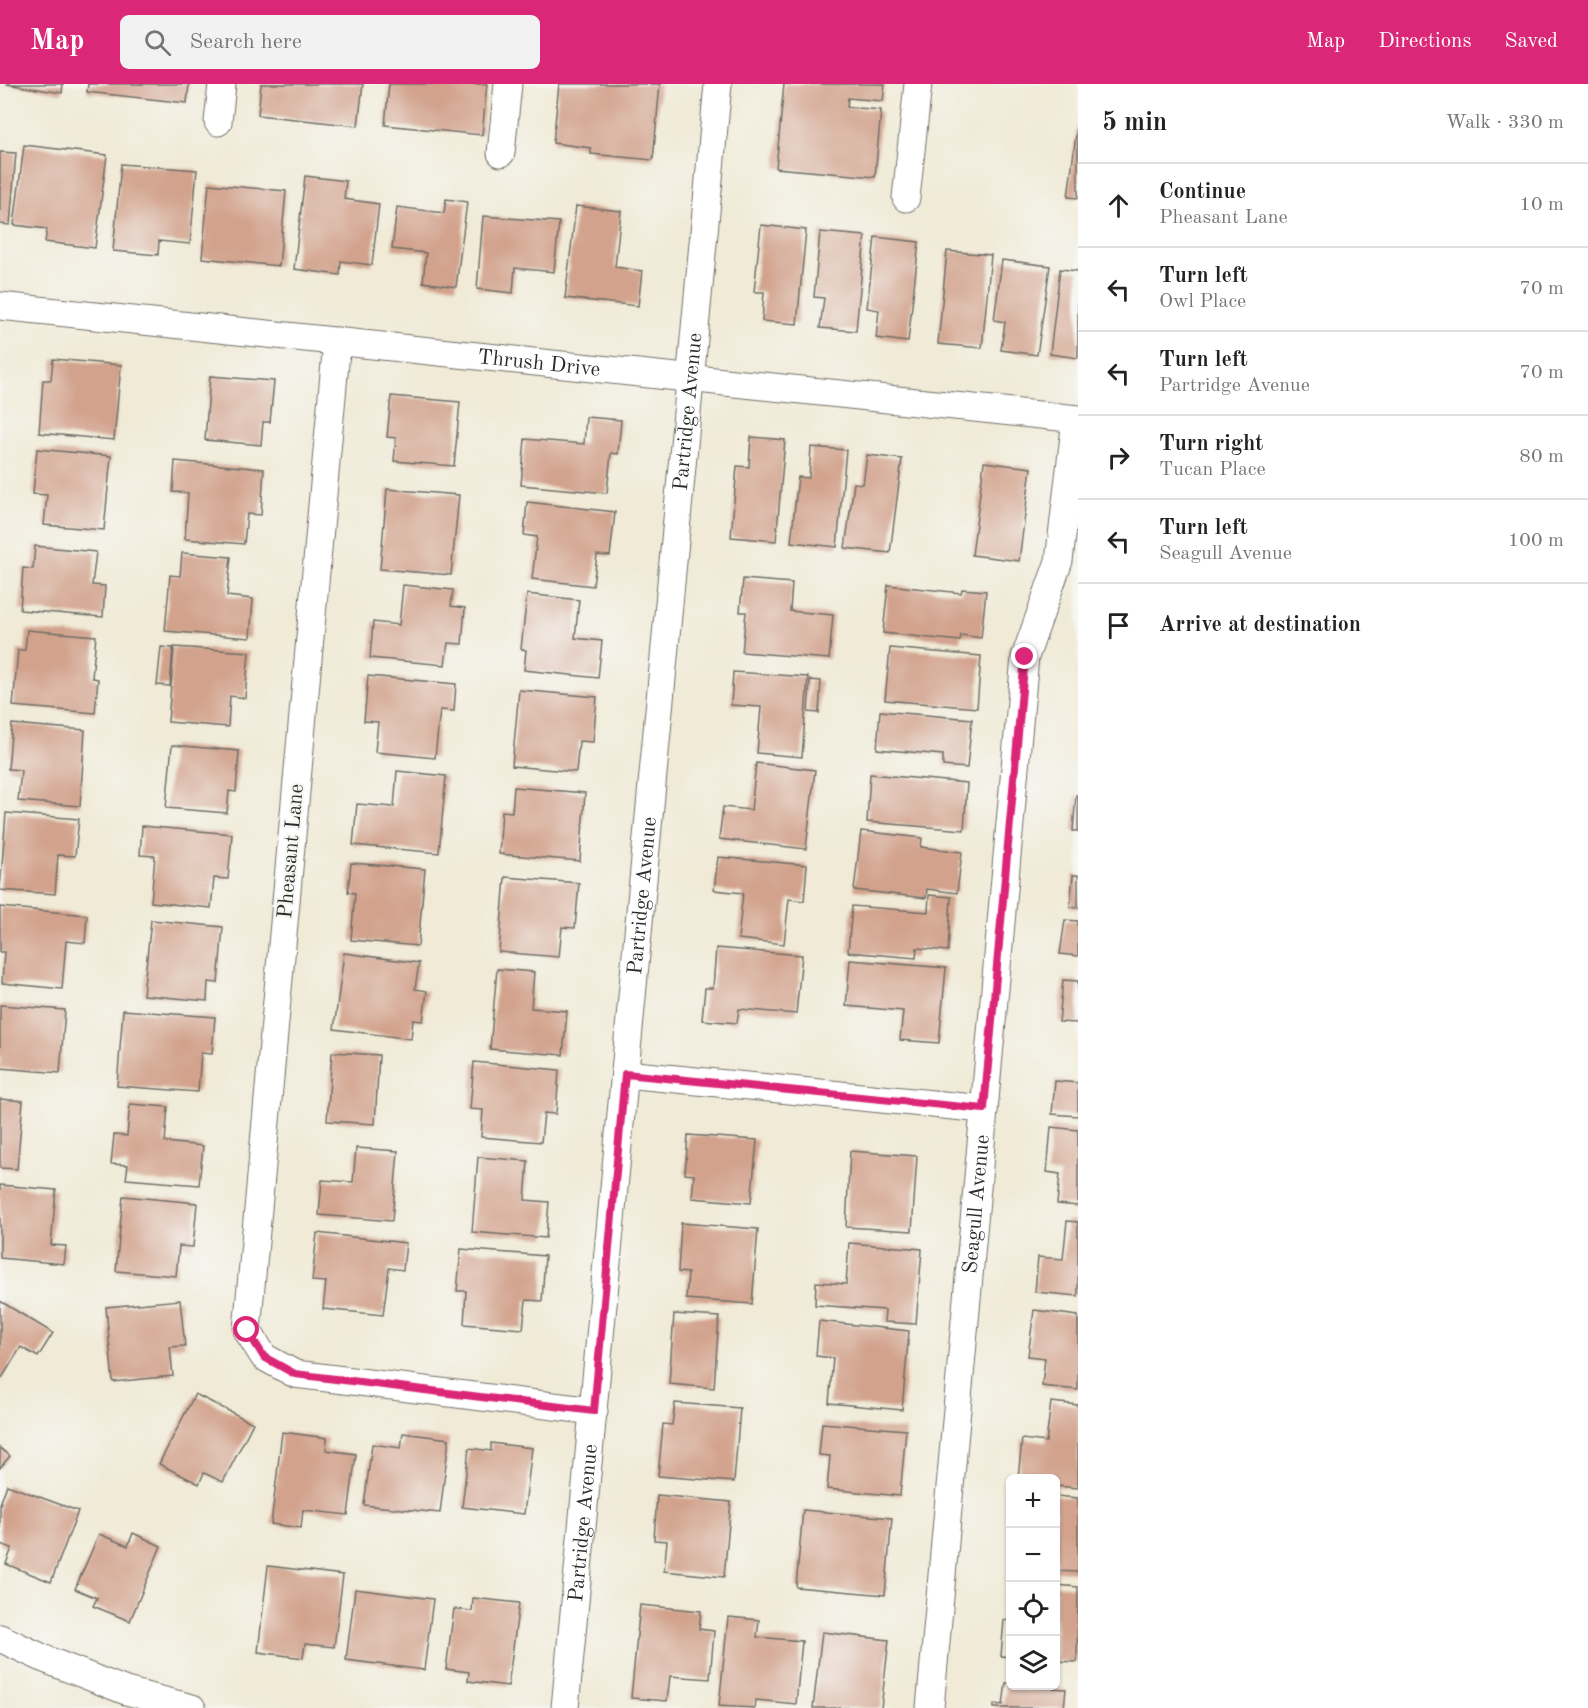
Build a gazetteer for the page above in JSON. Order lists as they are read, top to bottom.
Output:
{
  "streets": {
    "street": [
      "Thrush Drive",
      "Partridge Avenue",
      "Pheasant Lane",
      "Seagull Avenue"
    ]
  },
  "crossings": [
    ["Thrush Drive", "Partridge Avenue"],
    ["Thrush Drive", "Pheasant Lane"],
    ["Thrush Drive", "Seagull Avenue"],
    ["Partridge Avenue", "Pheasant Lane"]
  ],
  "page": {
    "header": "Map",
    "search": "Search here",
    "nav": ["Map", "Directions", "Saved"],
    "heading": ["5 min", "Walk · 330 m"],
    "list": [
      ["Continue", "Pheasant Lane", "10 m"],
      ["Turn left", "Owl Place", "70 m"],
      ["Turn left", "Partridge Avenue", "70 m"],
      ["Turn right", "Tucan Place", "80 m"],
      ["Turn left", "Seagull Avenue", "100 m"],
      "Arrive at destination"
    ],
    "map_buttons": ["+", "−"]
  }
}
